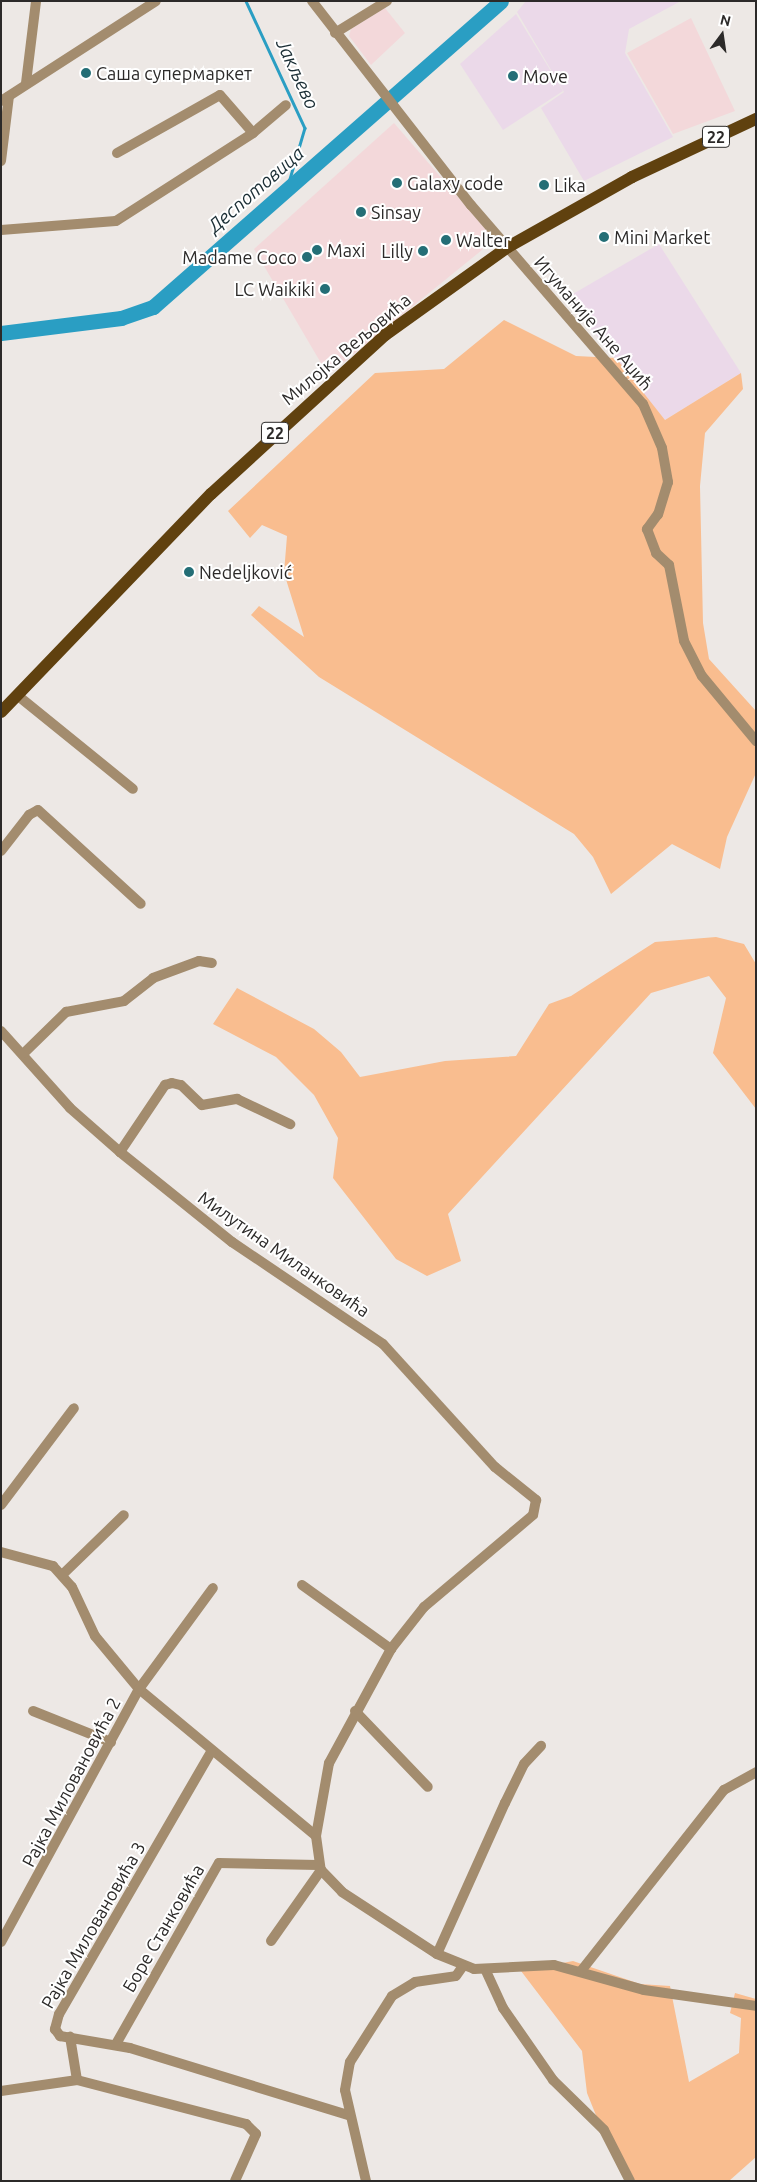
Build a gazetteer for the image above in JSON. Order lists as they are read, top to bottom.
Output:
{
  "streets": {
    "main road": ["22", "Милојка Вељовића"],
    "street": [
      "Игуманије Ане Аџић",
      "Милутина Миланковића",
      "Рајка Миловановића 2",
      "Рајка Миловановића 3",
      "Боре Станковића"
    ]
  },
  "crossings": [
    ["Игуманије Ане Аџић", "Милојка Вељовића"]
  ],
  "water": ["Јакљево", "Деспотовица"],
  "places": [
    "Саша супермаркет",
    "Move",
    "Galaxy code",
    "Lika",
    "Sinsay",
    "Mini Market",
    "Walter",
    "Maxi",
    "Lilly",
    "Madame Coco",
    "LC Waikiki",
    "Nedeljković"
  ],
  "north": "top"
}
